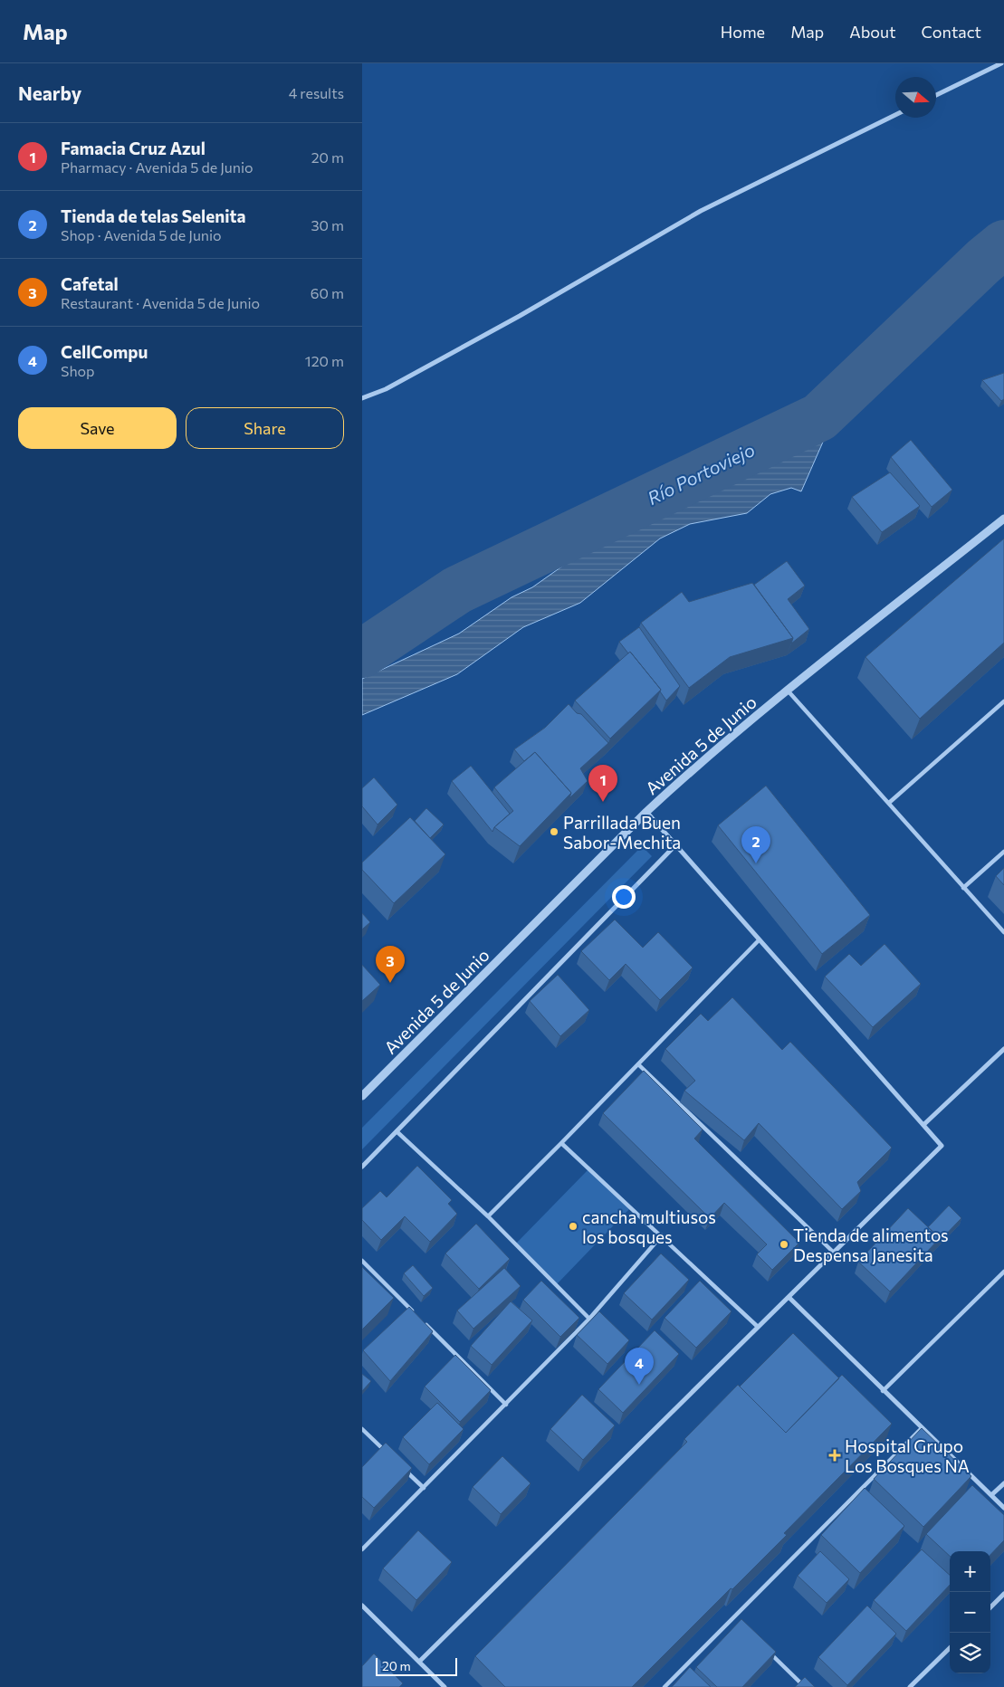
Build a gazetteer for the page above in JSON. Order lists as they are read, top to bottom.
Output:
{
  "streets": {
    "street": ["Avenida 5 de Junio"]
  },
  "water": ["Río Portoviejo"],
  "places": {
    "other": ["Parrillada Buen Sabor-Mechita", "cancha multiusos los bosques", "Tienda de alimentos Despensa Janesita"],
    "health": ["Hospital Grupo Los Bosques NA"]
  },
  "scale_bar": "20 m",
  "north": "right",
  "page": {
    "header": "Map",
    "nav": [
      "Home",
      "Map",
      "About",
      "Contact"
    ],
    "heading": ["Nearby", "4 results"],
    "list": [
      {
        "mark": "1",
        "name": "Famacia Cruz Azul",
        "note": "Pharmacy · Avenida 5 de Junio",
        "value": "20 m"
      },
      {
        "mark": "2",
        "name": "Tienda de telas Selenita",
        "note": "Shop · Avenida 5 de Junio",
        "value": "30 m"
      },
      {
        "mark": "3",
        "name": "Cafetal",
        "note": "Restaurant · Avenida 5 de Junio",
        "value": "60 m"
      },
      {
        "mark": "4",
        "name": "CellCompu",
        "note": "Shop",
        "value": "120 m"
      }
    ],
    "buttons": ["Save", "Share"],
    "pins": [
      "1",
      "2",
      "3",
      "4"
    ],
    "map_buttons": ["+", "−"],
    "scale": "20 m"
  }
}
